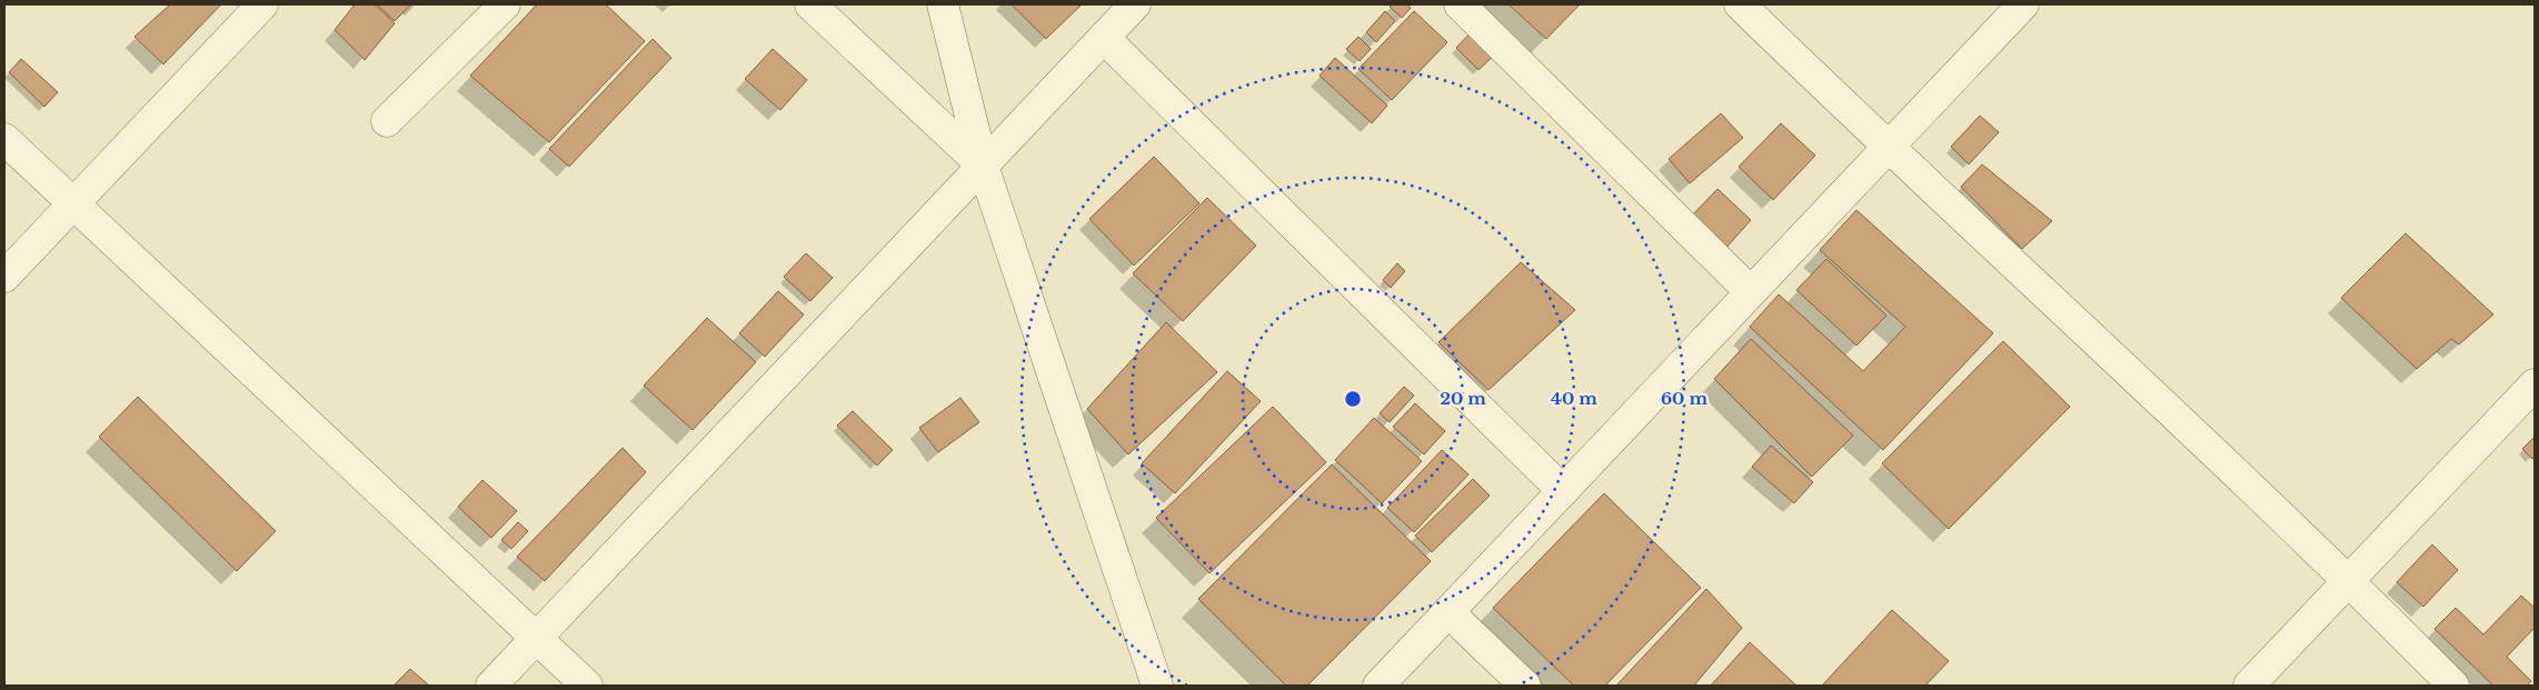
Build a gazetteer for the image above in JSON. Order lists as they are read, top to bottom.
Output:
{
  "rings": ["20 m", "40 m", "60 m"]
}
